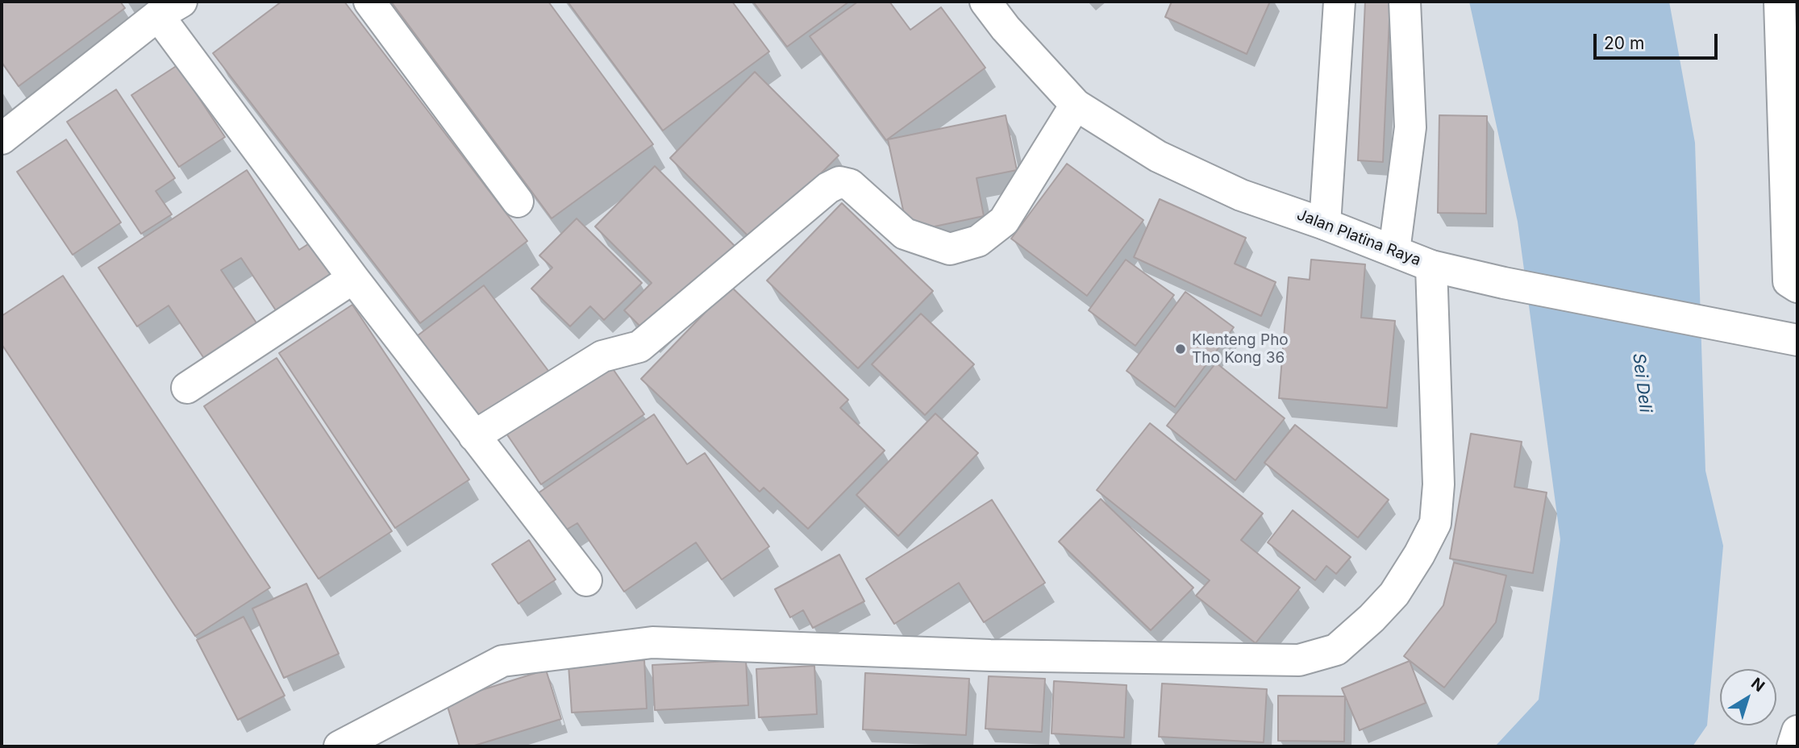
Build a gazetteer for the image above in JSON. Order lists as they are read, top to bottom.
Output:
{
  "streets": {
    "street": ["Jalan Platina Raya"]
  },
  "water": ["Sei Deli"],
  "places": ["Klenteng Pho Tho Kong 36"],
  "scale_bar": "20 m",
  "north": "top right"
}
